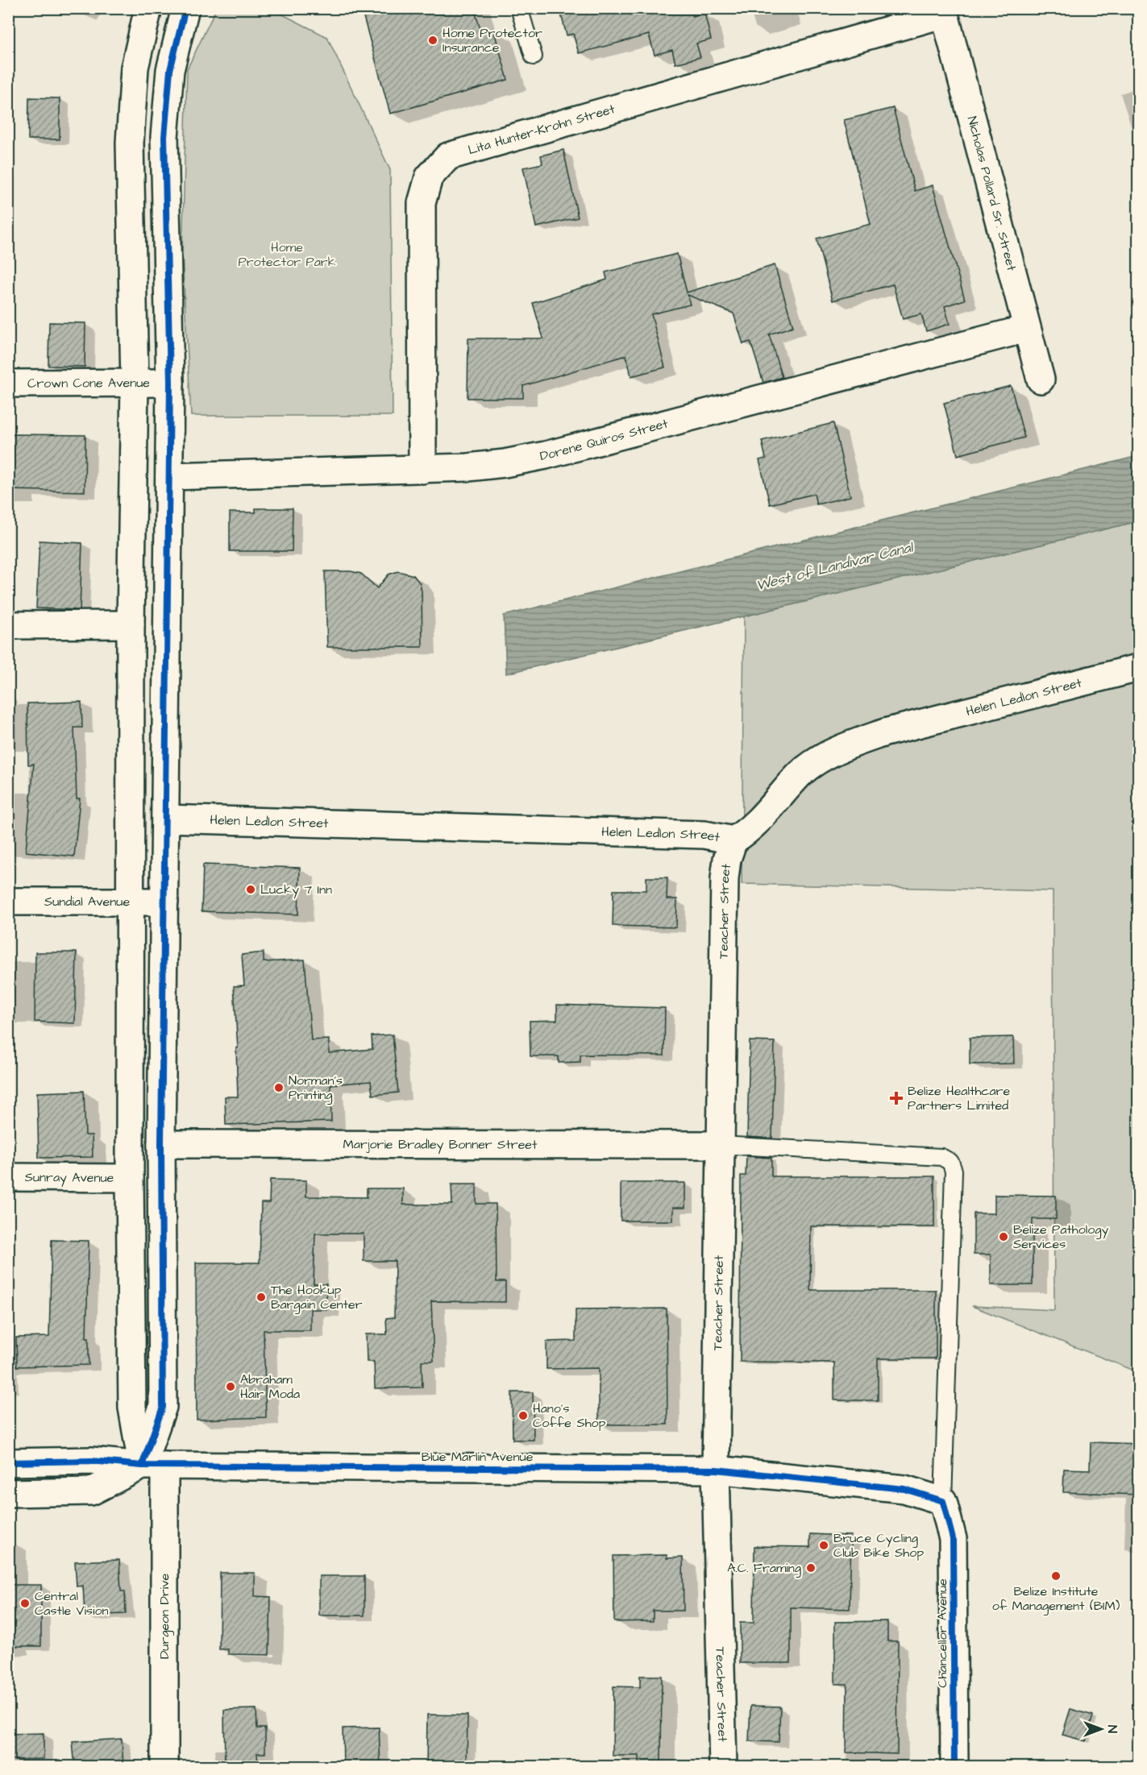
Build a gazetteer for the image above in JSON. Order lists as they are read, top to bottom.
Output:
{
  "streets": {
    "street": [
      "Lita Hunter-Krohn Street",
      "Nicholas Pollard Sr. Street",
      "Crown Cone Avenue",
      "Dorene Quiros Street",
      "Helen Ledlon Street",
      "Sundial Avenue",
      "Teacher Street",
      "Marjorie Bradley Bonner Street",
      "Sunray Avenue",
      "Blue Marlin Avenue",
      "Durgeon Drive",
      "Chancellor Avenue"
    ]
  },
  "crossings": [
    ["Lita Hunter-Krohn Street", "Nicholas Pollard Sr. Street"],
    ["Lita Hunter-Krohn Street", "Dorene Quiros Street"],
    ["Nicholas Pollard Sr. Street", "Dorene Quiros Street"],
    ["Helen Ledlon Street", "Teacher Street"],
    ["Teacher Street", "Marjorie Bradley Bonner Street"],
    ["Teacher Street", "Blue Marlin Avenue"],
    ["Blue Marlin Avenue", "Durgeon Drive"],
    ["Blue Marlin Avenue", "Chancellor Avenue"]
  ],
  "water": ["West of Landivar Canal"],
  "parks": ["Home Protector Park"],
  "places": {
    "other": [
      "Home Protector Insurance",
      "Lucky 7 Inn",
      "Norman's Printing",
      "Belize Pathology Services",
      "The Hookup Bargain Center",
      "Abraham Hair Moda",
      "Hano's Coffe Shop",
      "Bruce Cycling Club Bike Shop",
      "A.C. Framing",
      "Belize Institute of Management (BIM)",
      "Central Castle Vision"
    ],
    "health": ["Belize Healthcare Partners Limited"]
  },
  "north": "right"
}
